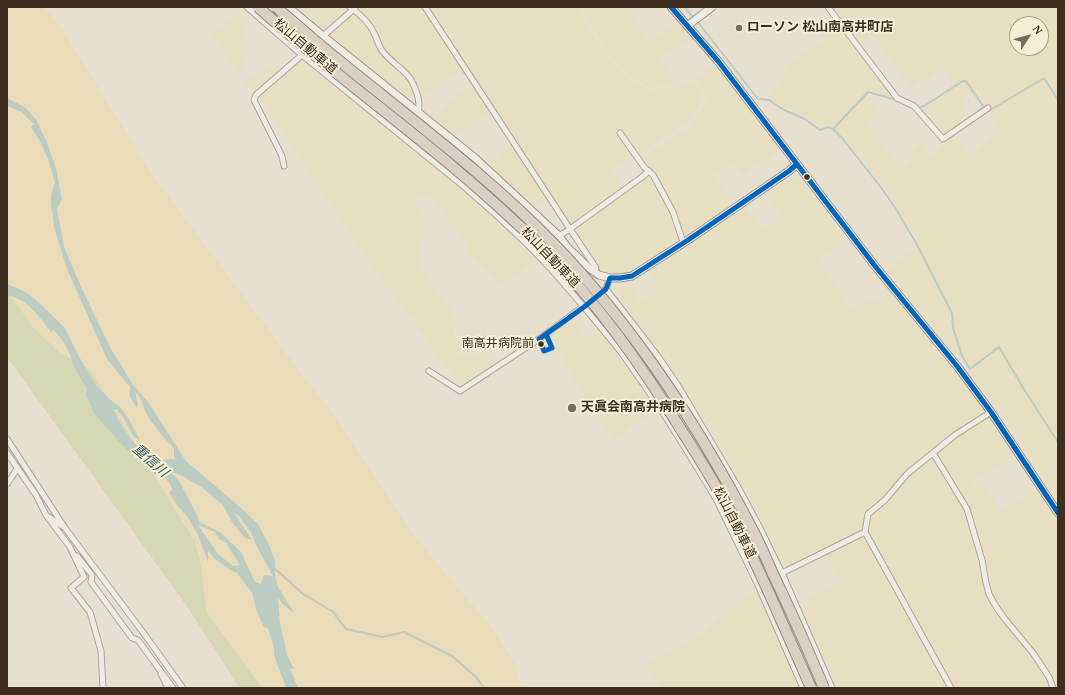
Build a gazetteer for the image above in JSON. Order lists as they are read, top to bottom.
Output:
{
  "streets": {
    "highway": ["松山自動車道"]
  },
  "water": ["重信川"],
  "places": ["ローソン 松山南高井町店", "南高井病院前", "天眞会南高井病院"],
  "north": "top right"
}
